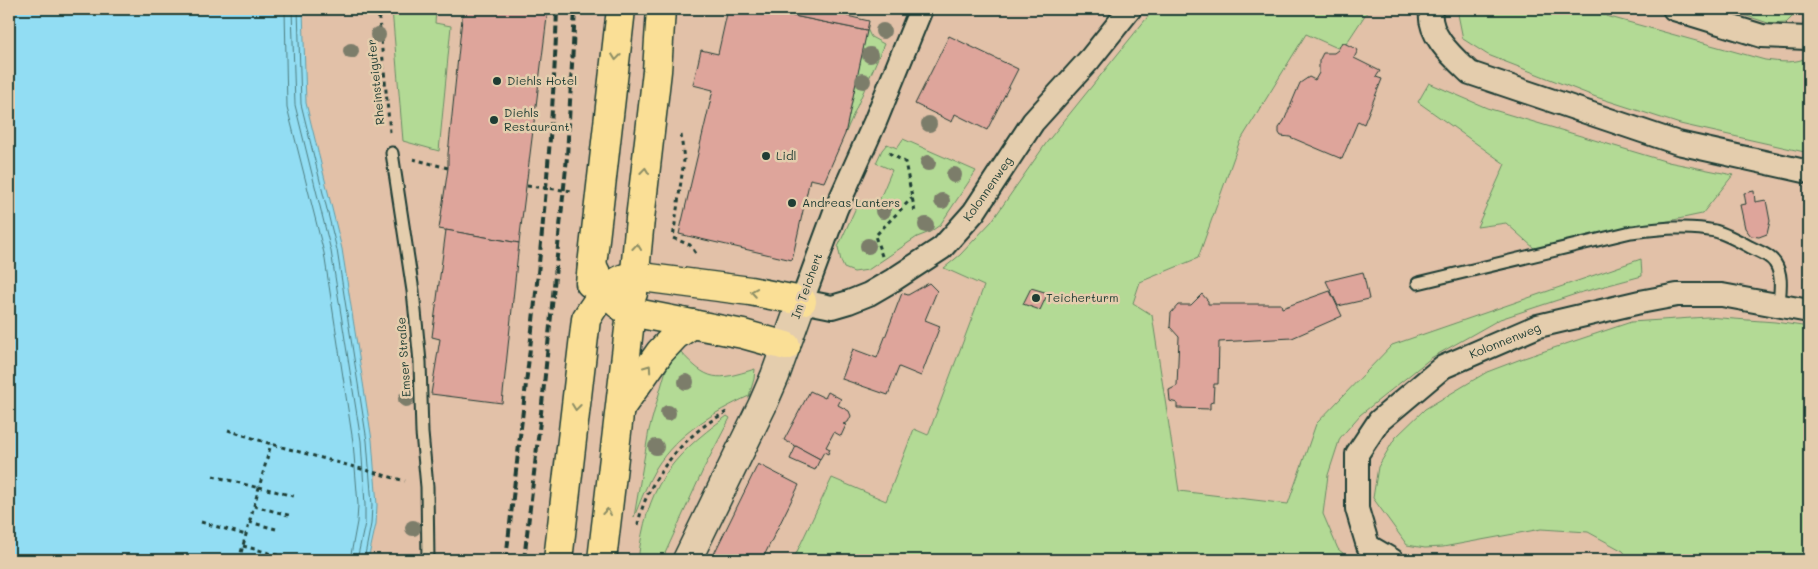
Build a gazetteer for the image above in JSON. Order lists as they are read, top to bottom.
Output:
{
  "streets": {
    "street": ["Kolonnenweg", "Im Teichert"],
    "lane": ["Emser Straße"],
    "path": ["Rheinsteigufer"]
  },
  "crossings": [
    ["Rheinsteigufer", "Emser Straße"],
    ["Kolonnenweg", "Im Teichert"]
  ],
  "places": [
    "Diehls Hotel",
    "Diehls Restaurant",
    "Lidl",
    "Andreas Lanters",
    "Teicherturm"
  ]
}
